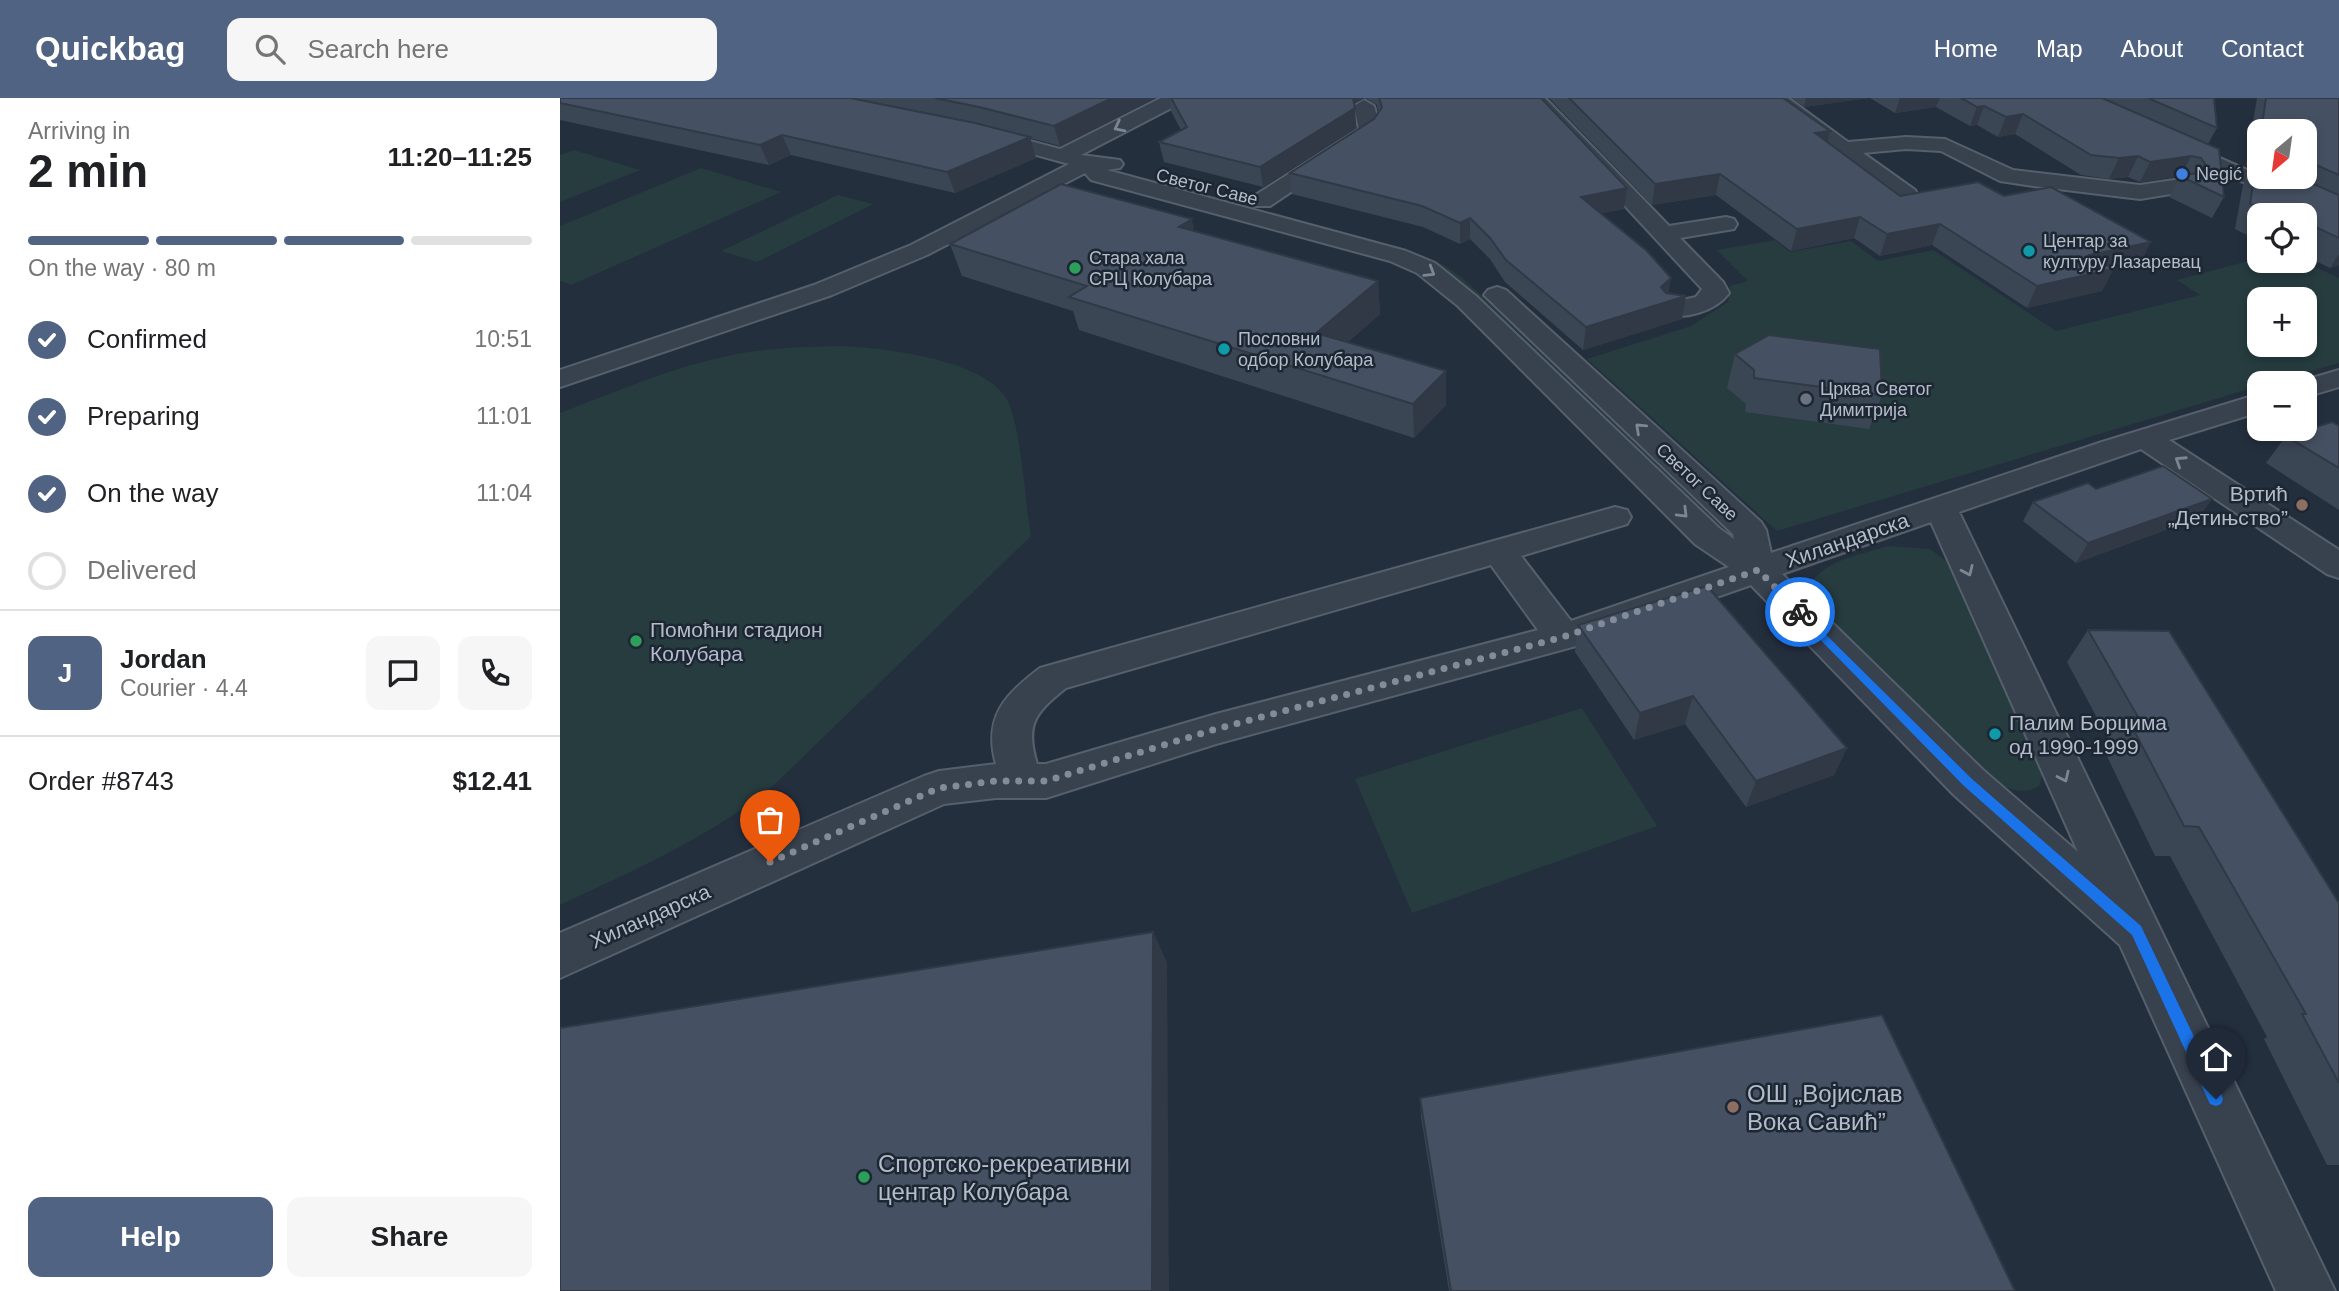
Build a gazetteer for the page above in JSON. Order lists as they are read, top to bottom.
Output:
{
  "streets": {
    "street": ["Светог Саве", "Хиландарска"]
  },
  "crossings": [
    ["Светог Саве", "Хиландарска"]
  ],
  "places": [
    "Negić",
    "Центар за културу Лазаревац",
    "Стара хала СРЦ Колубара",
    "Пословни одбор Колубара",
    "Црква Светог Димитрија",
    "Вртић „Детињство”",
    "Помоћни стадион Колубара",
    "Палим Борцима од 1990-1999",
    "ОШ „Војислав Вока Савић”",
    "Спортско-рекреативни центар Колубара"
  ],
  "north": "bottom left",
  "page": {
    "header": "Quickbag",
    "search": "Search here",
    "nav": [
      "Home",
      "Map",
      "About",
      "Contact"
    ],
    "heading": ["2 min", "Arriving in", "11:20–11:25"],
    "panel": [
      "Jordan",
      "Courier · 4.4",
      "Order #8743",
      "$12.41"
    ],
    "map_buttons": ["+", "−"],
    "bar": "On the way · 80 m",
    "list": [
      ["Confirmed", "10:51"],
      ["Preparing", "11:01"],
      ["On the way", "11:04"],
      "Delivered"
    ],
    "round": "J",
    "buttons": ["Help", "Share"]
  }
}
